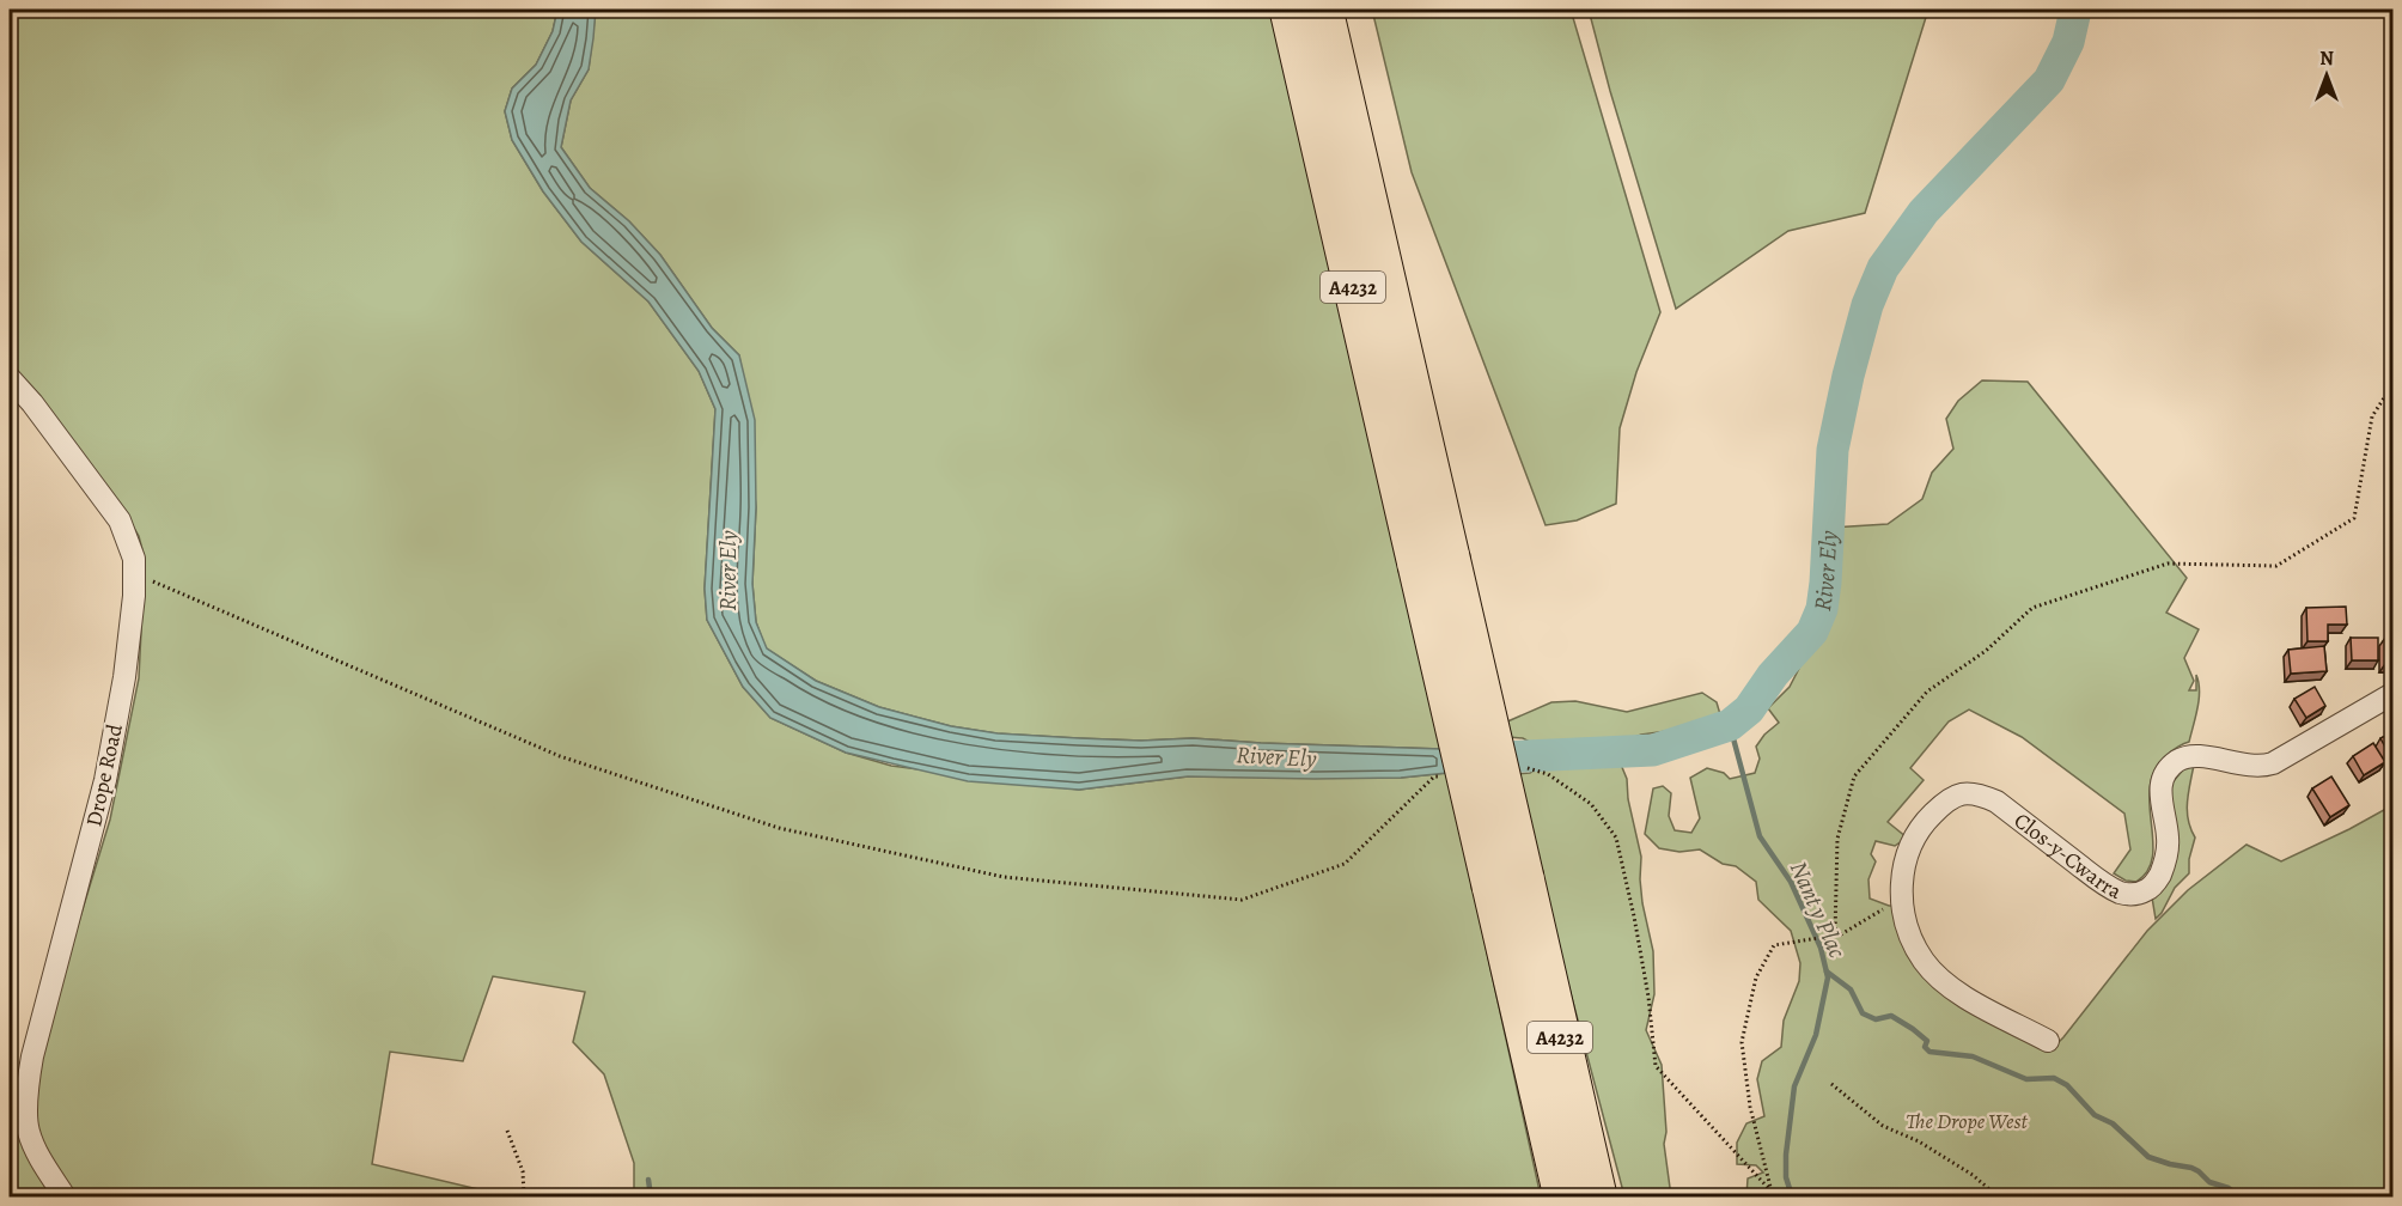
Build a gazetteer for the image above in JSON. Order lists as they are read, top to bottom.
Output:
{
  "streets": {
    "highway": ["A4232"],
    "street": ["Drope Road", "Clos-y-Cwarra"]
  },
  "water": ["River Ely", "Nant y Plac"],
  "parks": ["The Drope West"],
  "north": "top"
}
